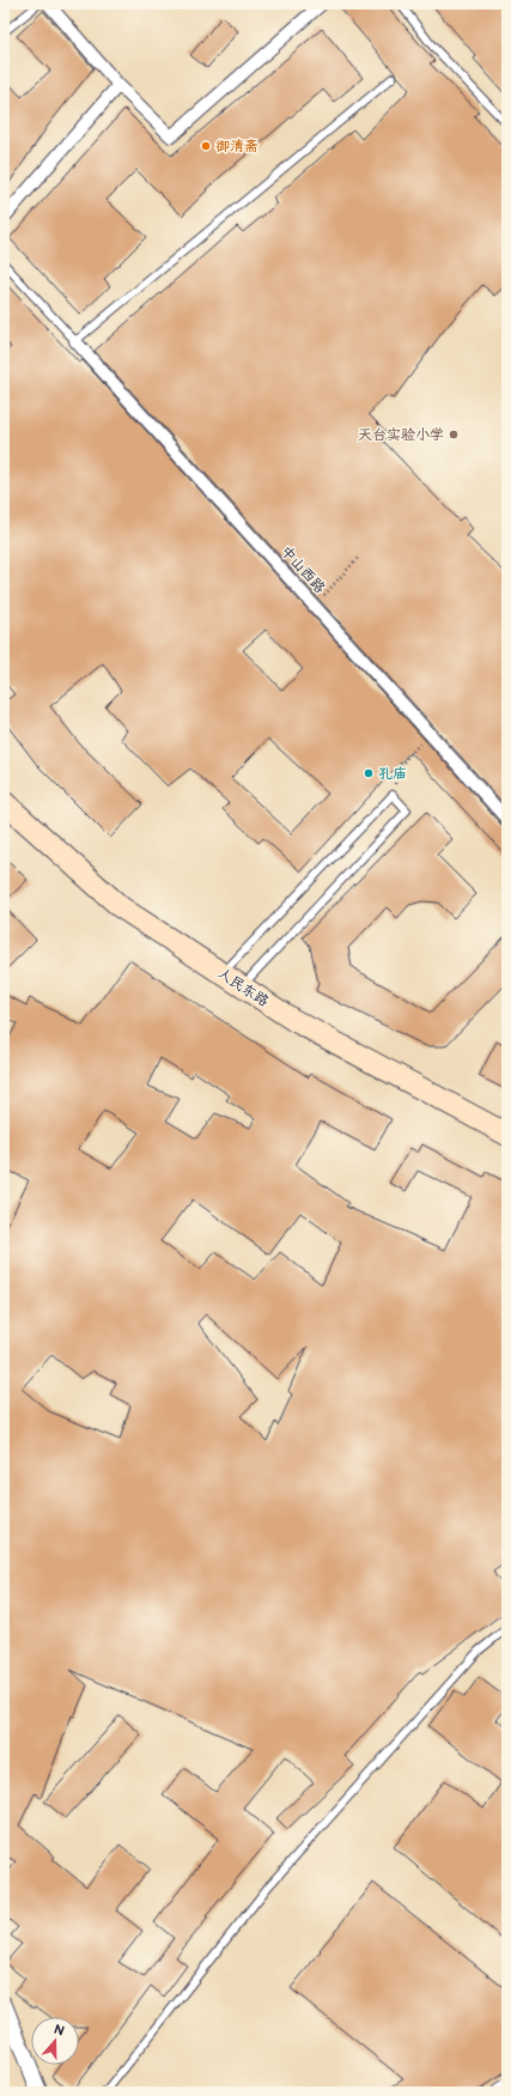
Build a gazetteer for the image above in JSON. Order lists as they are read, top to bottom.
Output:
{
  "streets": {
    "main road": ["人民东路"],
    "street": ["中山西路"]
  },
  "places": ["御清斋", "天台实验小学", "孔庙"],
  "north": "top"
}
